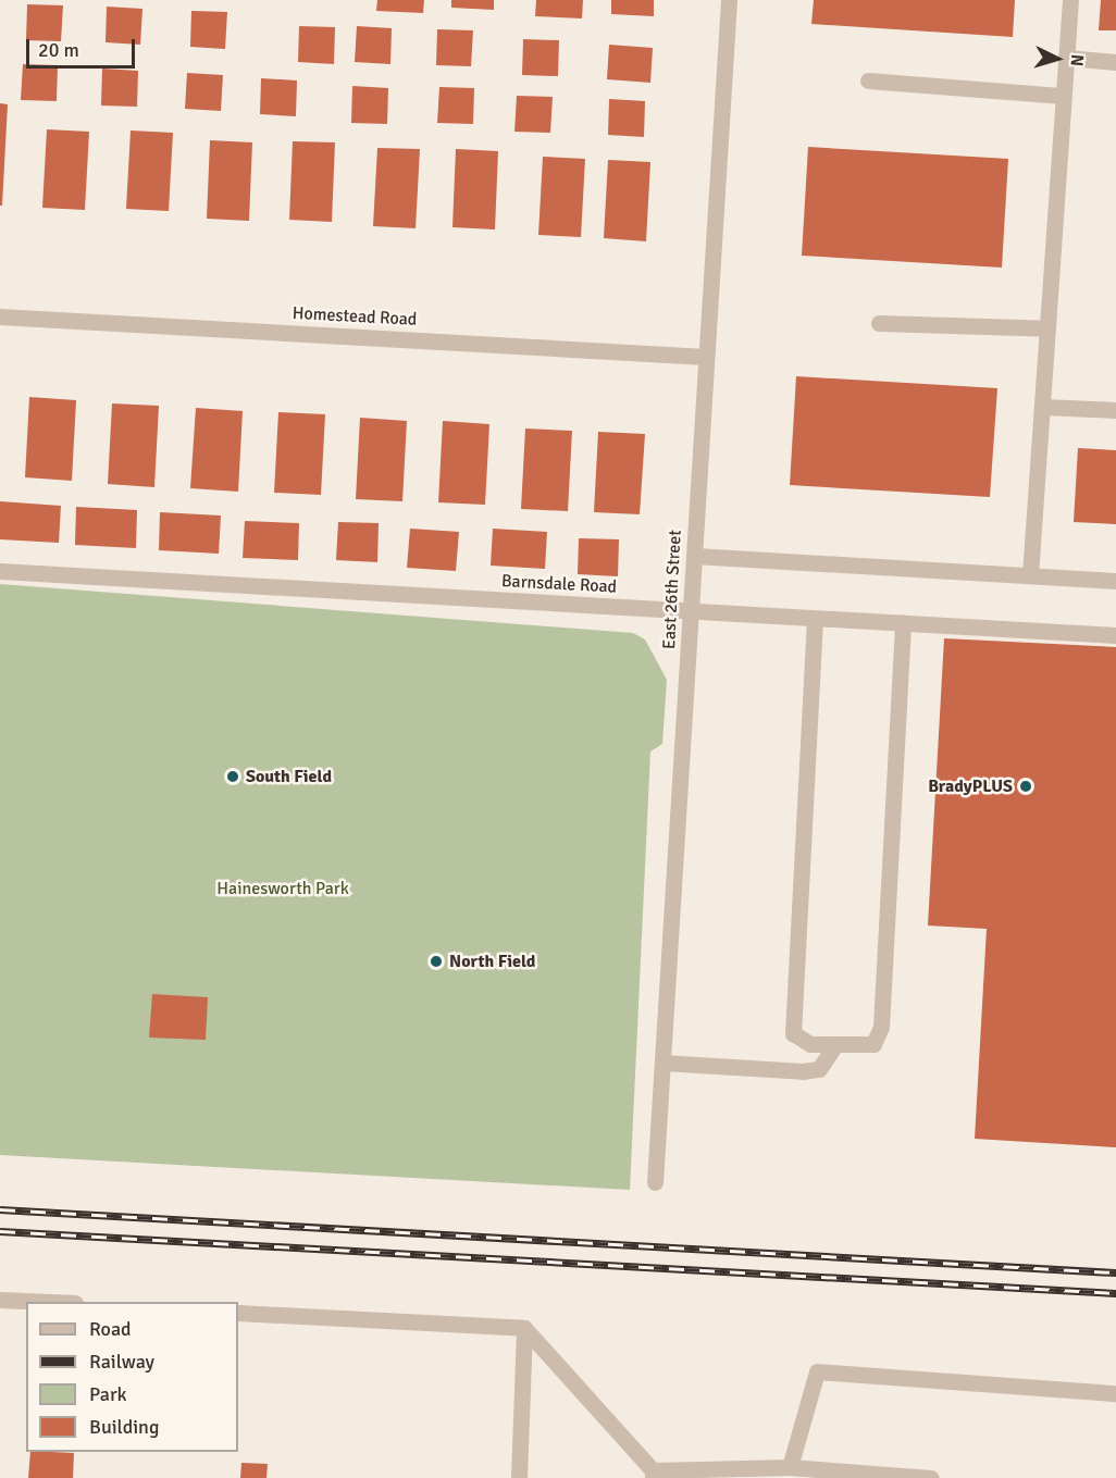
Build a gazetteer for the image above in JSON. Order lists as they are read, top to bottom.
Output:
{
  "streets": {
    "street": ["Homestead Road", "Barnsdale Road", "East 26th Street"]
  },
  "crossings": [
    ["Homestead Road", "East 26th Street"],
    ["Barnsdale Road", "East 26th Street"]
  ],
  "parks": ["Hainesworth Park"],
  "places": ["South Field", "BradyPLUS", "North Field"],
  "legend": [
    "Road",
    "Railway",
    "Park",
    "Building"
  ],
  "scale_bar": "20 m",
  "north": "right"
}
